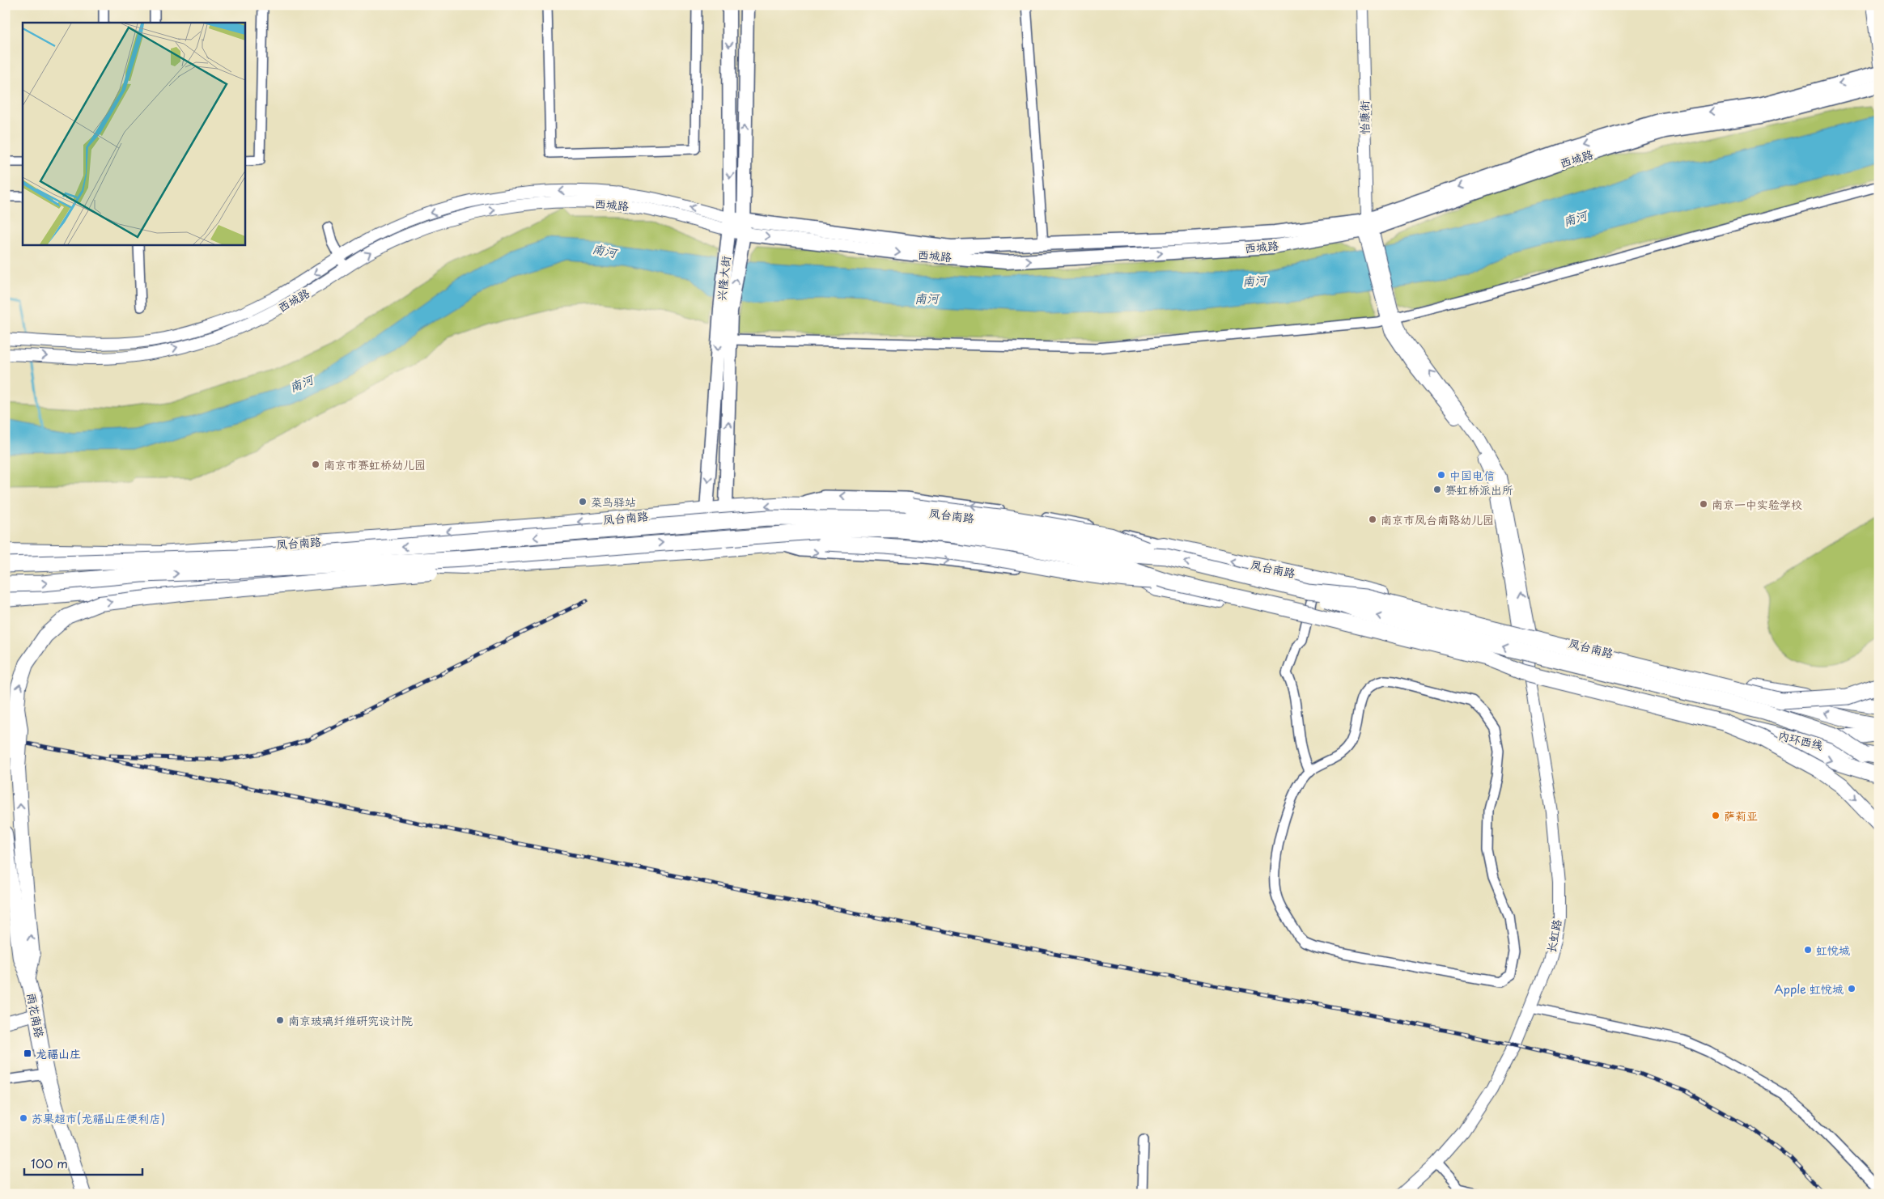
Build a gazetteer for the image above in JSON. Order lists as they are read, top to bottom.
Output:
{
  "streets": {
    "highway": ["凤台南路", "内环西线"],
    "main road": ["西城路", "兴隆大街", "雨花南路"],
    "street": ["怡康街", "长虹路"]
  },
  "crossings": [
    ["怡康街", "西城路"],
    ["怡康街", "长虹路"],
    ["西城路", "兴隆大街"],
    ["兴隆大街", "凤台南路"],
    ["凤台南路", "长虹路"],
    ["凤台南路", "雨花南路"]
  ],
  "water": ["南河"],
  "places": {
    "other": [
      "南京市赛虹桥幼儿园",
      "中国电信",
      "赛虹桥派出所",
      "菜鸟驿站",
      "南京一中实验学校",
      "南京市凤台南路幼儿园",
      "萨莉亚",
      "虹悦城",
      "Apple 虹悦城",
      "南京玻璃纤维研究设计院",
      "苏果超市(龙福山庄便利店)"
    ],
    "transit": ["龙福山庄"]
  },
  "scale_bar": "100 m"
}
